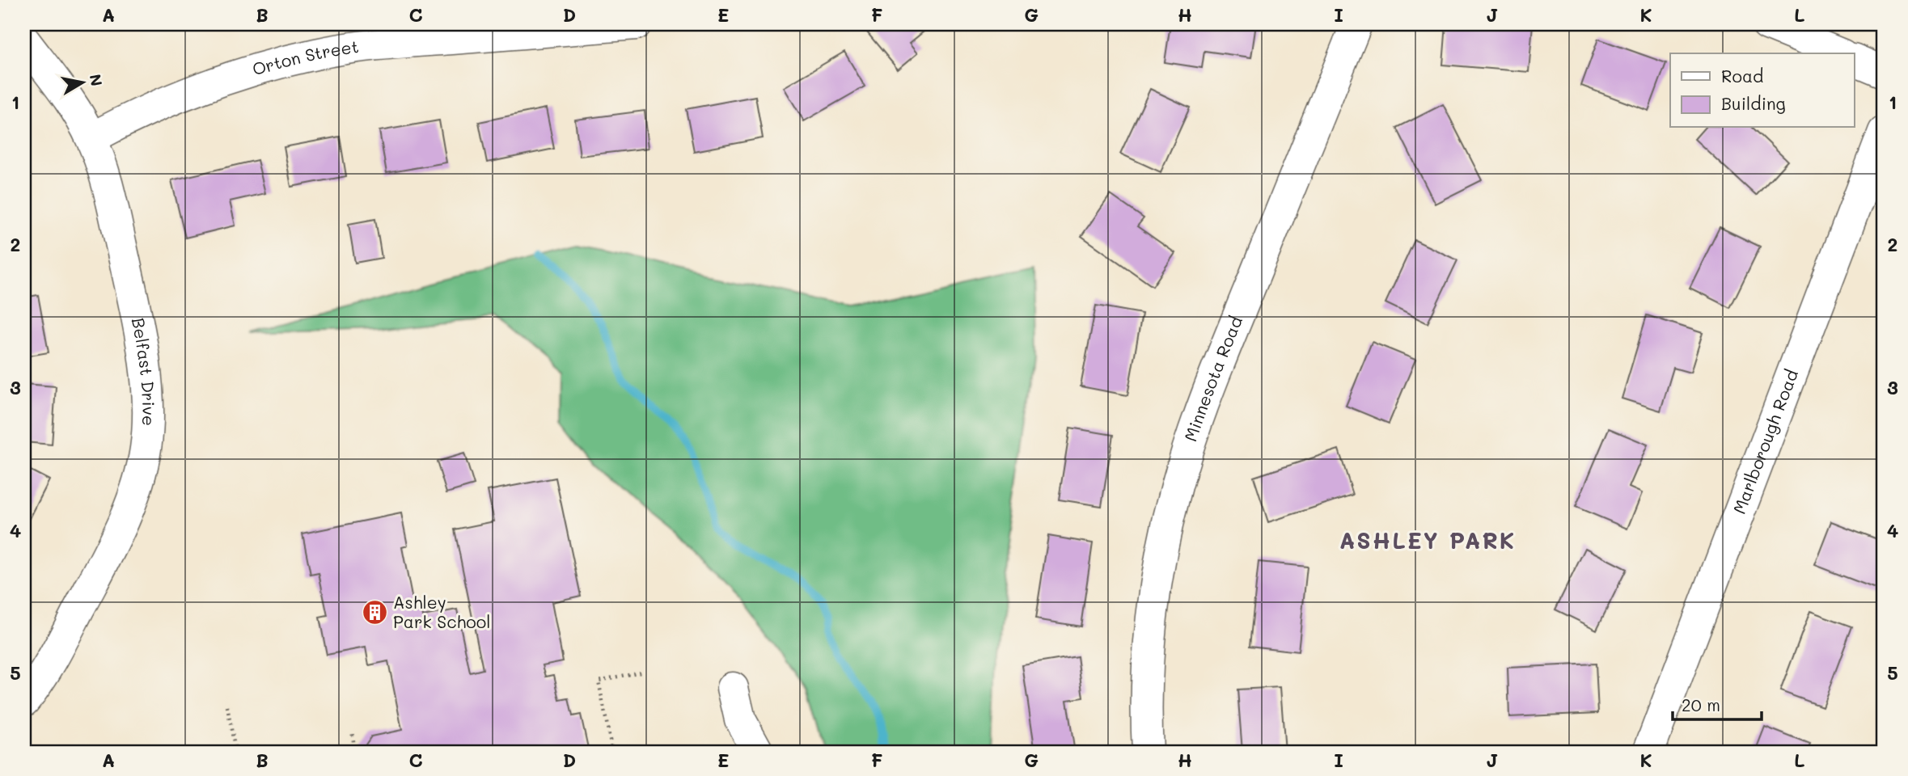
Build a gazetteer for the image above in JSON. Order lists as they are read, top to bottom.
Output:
{
  "streets": {
    "street": [
      "Orton Street",
      "Belfast Drive",
      "Minnesota Road",
      "Marlborough Road"
    ]
  },
  "crossings": [
    ["Orton Street", "Belfast Drive"]
  ],
  "districts": ["ASHLEY PARK"],
  "places": {
    "building": ["Ashley Park School"]
  },
  "legend": ["Road", "Building"],
  "scale_bar": "20 m",
  "north": "right",
  "grid": {
    "columns": [
      "A",
      "B",
      "C",
      "D",
      "E",
      "F",
      "G",
      "H",
      "I",
      "J",
      "K",
      "L"
    ],
    "rows": [
      "1",
      "2",
      "3",
      "4",
      "5"
    ]
  }
}
